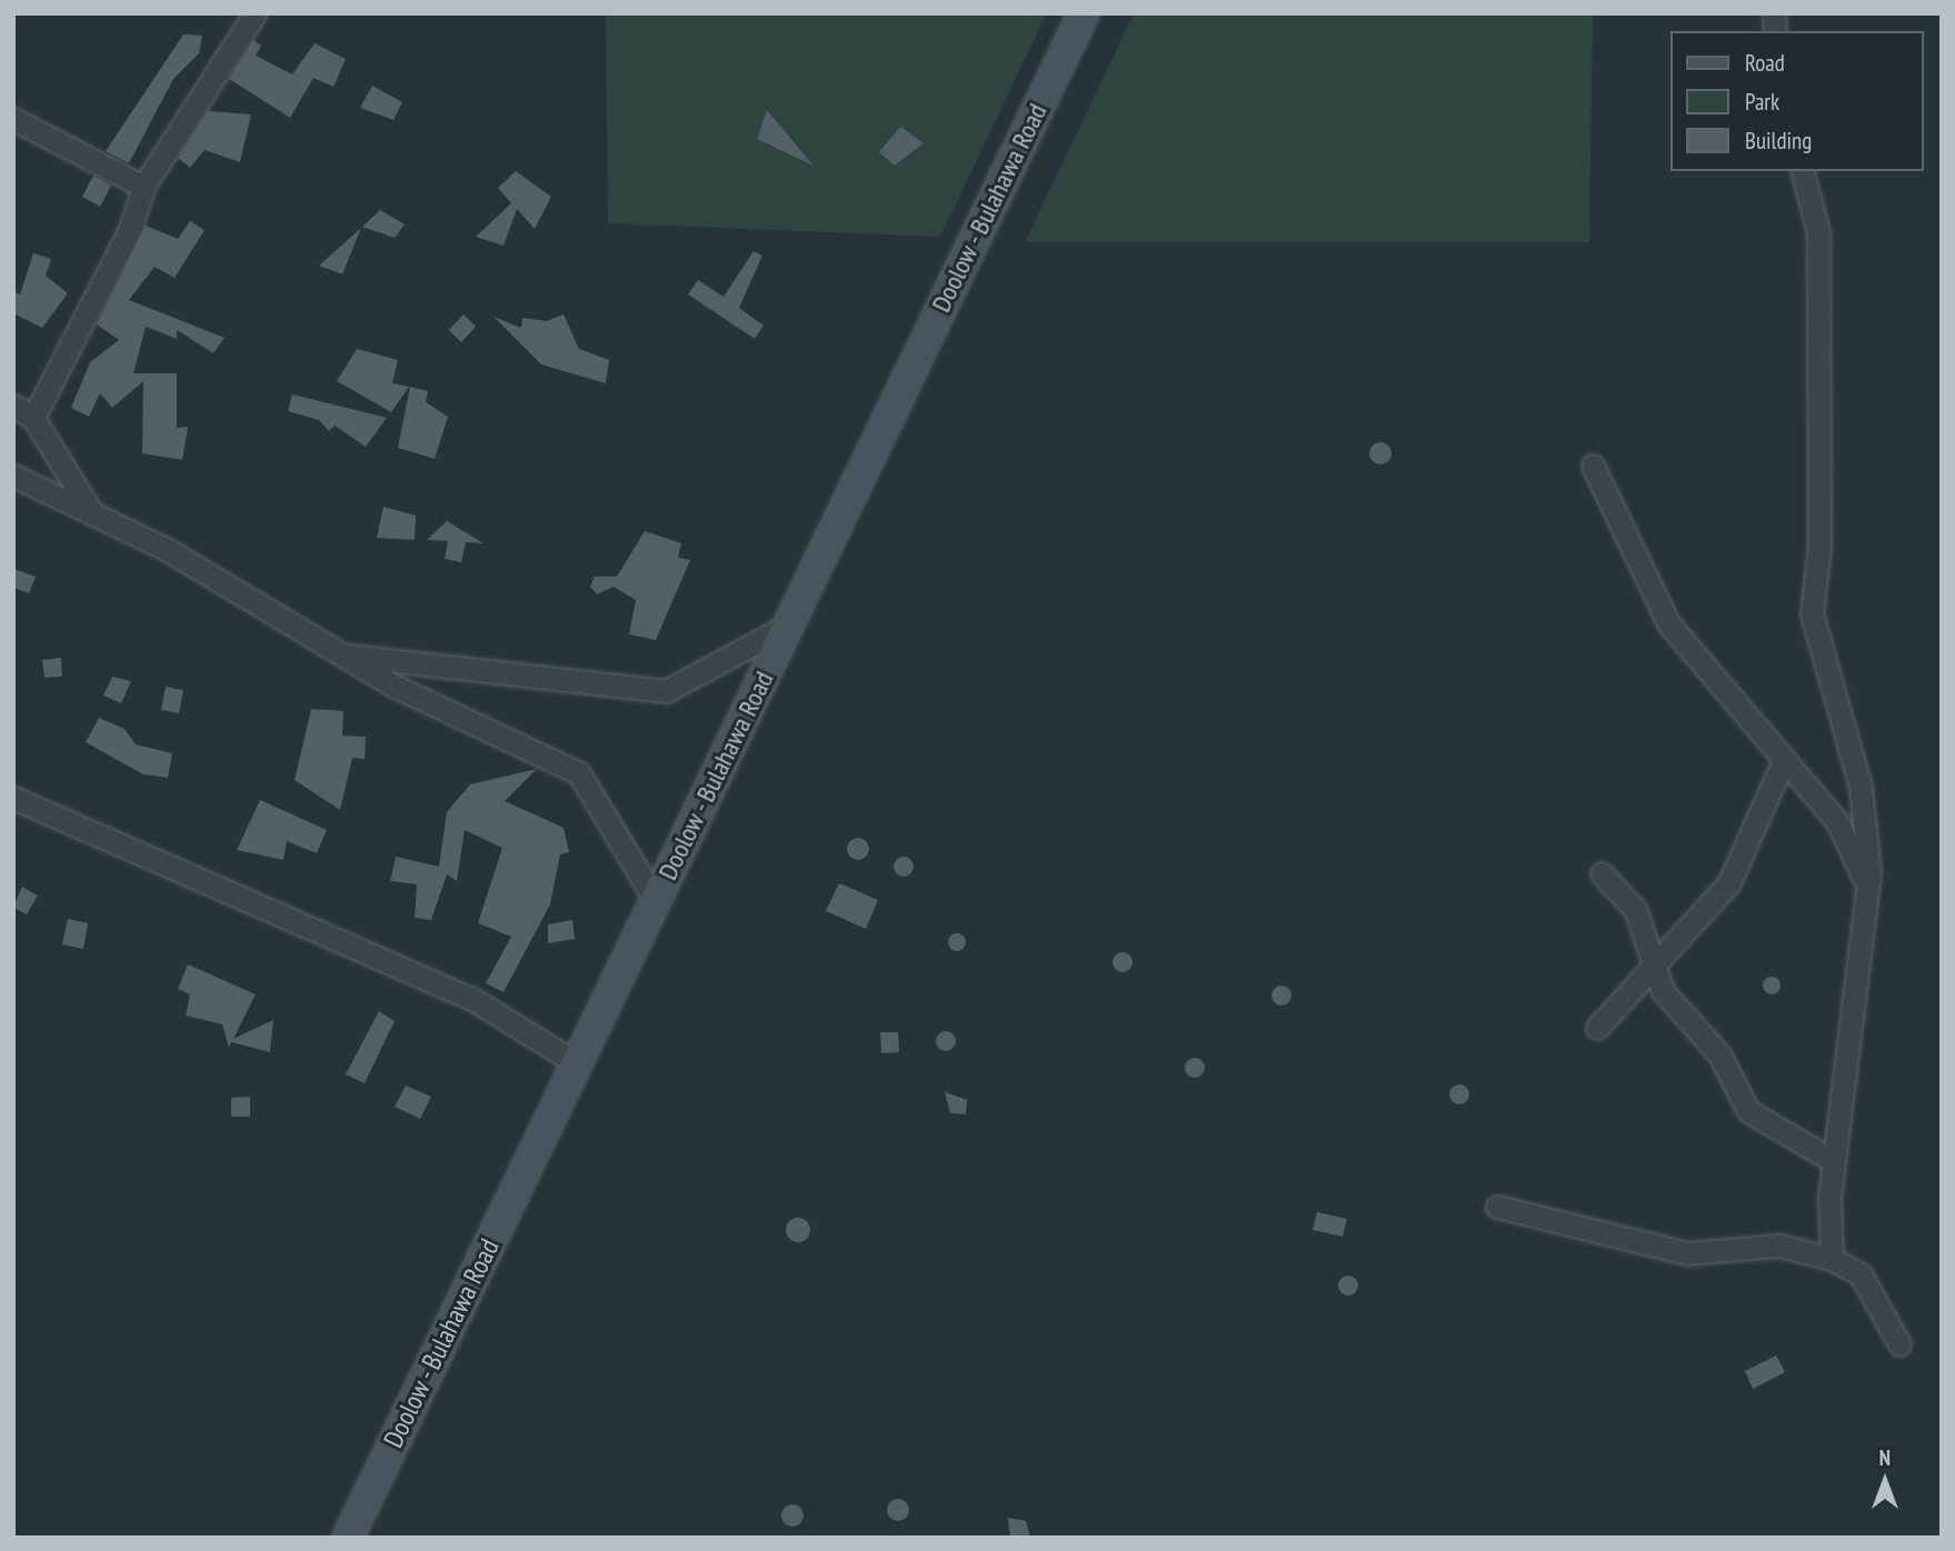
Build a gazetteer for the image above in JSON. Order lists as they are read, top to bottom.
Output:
{
  "streets": {
    "main road": ["Doolow - Bulahawa Road"]
  },
  "legend": ["Road", "Park", "Building"],
  "north": "top"
}
